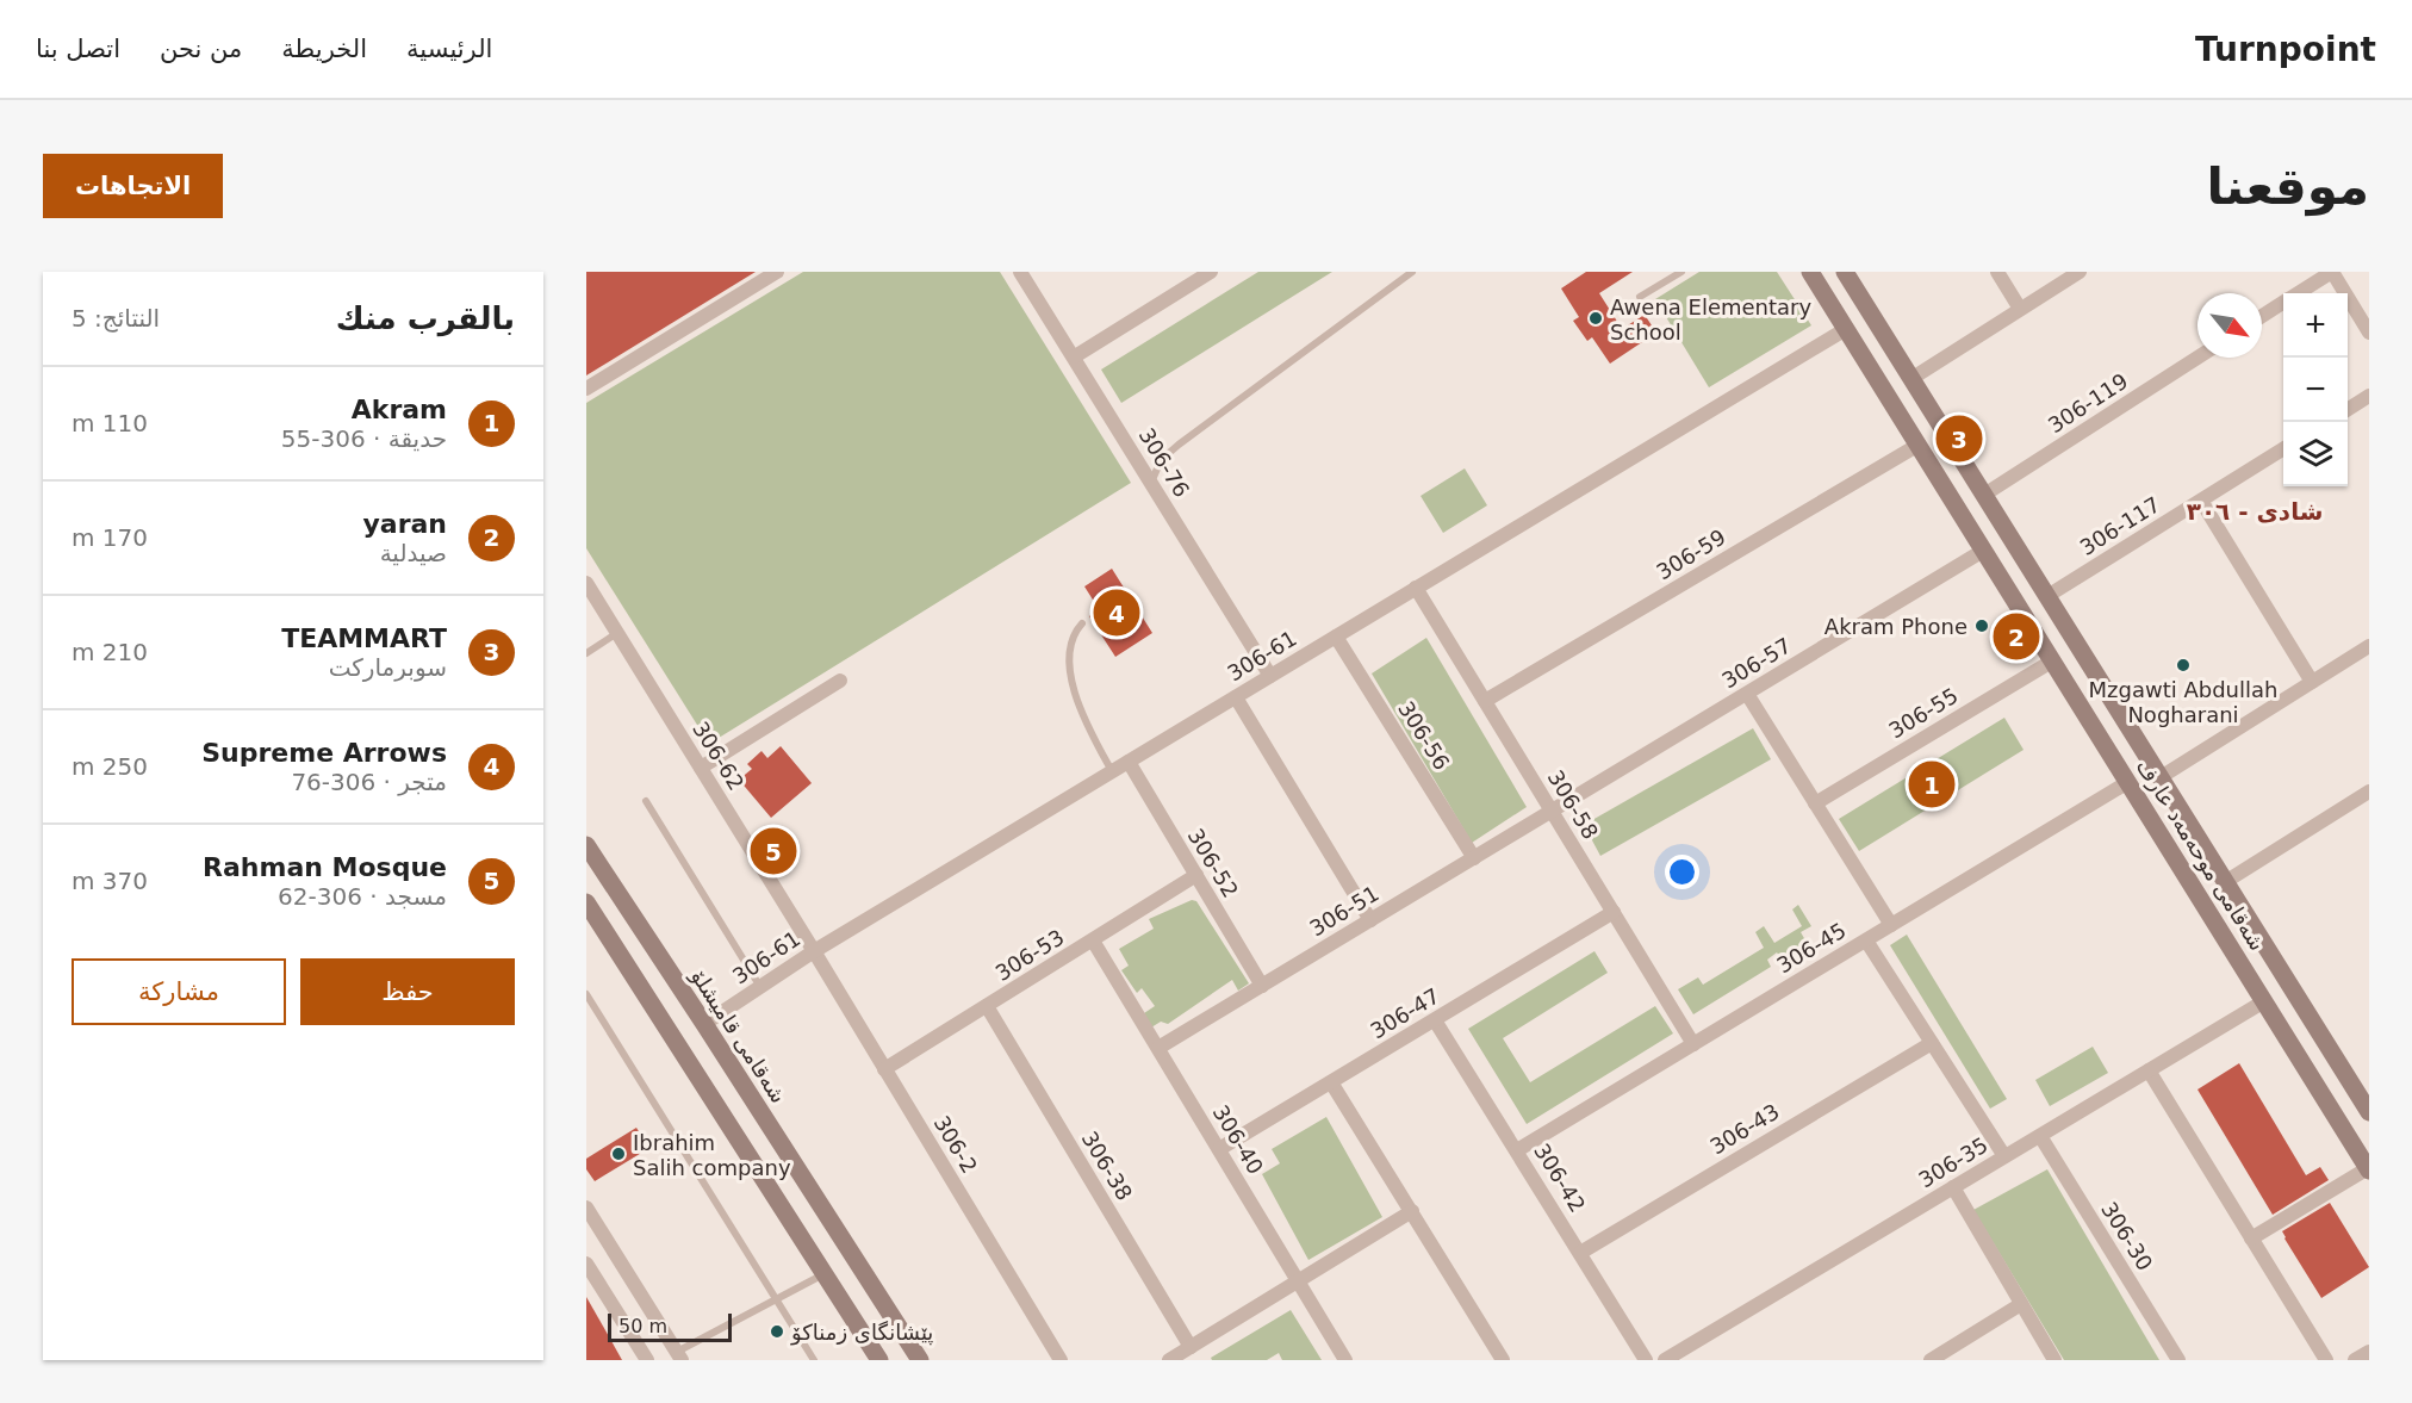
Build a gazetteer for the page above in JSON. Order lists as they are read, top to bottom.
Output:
{
  "streets": {
    "street": [
      "306-119",
      "306-76",
      "306-117",
      "306-59",
      "306-61",
      "306-57",
      "306-55",
      "306-56",
      "306-62",
      "306-58",
      "شەقامی موحەمەد عارف",
      "306-52",
      "306-51",
      "306-45",
      "306-53",
      "306-47",
      "شەقامی قامیشلۆ",
      "306-43",
      "306-40",
      "306-2",
      "306-35",
      "306-38",
      "306-42",
      "306-30"
    ]
  },
  "crossings": [
    ["306-119", "شەقامی موحەمەد عارف"],
    ["306-76", "306-61"],
    ["306-117", "شەقامی موحەمەد عارف"],
    ["306-59", "306-58"],
    ["306-59", "شەقامی موحەمەد عارف"],
    ["306-61", "306-56"],
    ["306-61", "306-62"],
    ["306-61", "306-58"],
    ["306-61", "شەقامی موحەمەد عارف"],
    ["306-61", "306-52"],
    ["306-61", "شەقامی قامیشلۆ"],
    ["306-61", "306-2"],
    ["306-57", "306-58"],
    ["306-57", "شەقامی موحەمەد عارف"],
    ["306-57", "306-51"],
    ["306-55", "شەقامی موحەمەد عارف"],
    ["306-56", "306-51"],
    ["306-62", "306-2"],
    ["306-58", "306-51"],
    ["306-58", "306-45"],
    ["306-58", "306-47"],
    ["شەقامی موحەمەد عارف", "306-45"],
    ["شەقامی موحەمەد عارف", "306-35"],
    ["306-52", "306-51"],
    ["306-52", "306-53"],
    ["306-51", "306-40"],
    ["306-45", "306-42"],
    ["306-53", "306-40"],
    ["306-53", "306-2"],
    ["306-53", "306-38"],
    ["306-47", "306-40"],
    ["306-47", "306-42"],
    ["306-43", "306-42"],
    ["306-35", "306-30"]
  ],
  "districts": ["شادی - ٣٠٦"],
  "places": [
    "Awena Elementary School",
    "Akram Phone",
    "Mzgawti Abdullah Nogharani",
    "Ibrahim Salih company",
    "پێشانگای زمناكۆ"
  ],
  "scale_bar": "50 m",
  "north": "bottom right",
  "page": {
    "header": "Turnpoint",
    "nav": [
      "الرئيسية",
      "الخريطة",
      "من نحن",
      "اتصل بنا"
    ],
    "buttons": [
      "الاتجاهات",
      ["حفظ", "مشاركة"]
    ],
    "title": "موقعنا",
    "heading": ["بالقرب منك", "النتائج: 5"],
    "map_buttons": ["+", "−"],
    "list": [
      {
        "mark": "1",
        "name": "Akram",
        "note": "حديقة · 306-55",
        "value": "110 m"
      },
      {
        "mark": "2",
        "name": "yaran",
        "note": "صيدلية",
        "value": "170 m"
      },
      {
        "mark": "3",
        "name": "TEAMMART",
        "note": "سوبرماركت",
        "value": "210 m"
      },
      {
        "mark": "4",
        "name": "Supreme Arrows",
        "note": "متجر · 306-76",
        "value": "250 m"
      },
      {
        "mark": "5",
        "name": "Rahman Mosque",
        "note": "مسجد · 306-62",
        "value": "370 m"
      }
    ],
    "pins": [
      "3",
      "4",
      "2",
      "1",
      "5"
    ],
    "scale": "50 m"
  }
}
